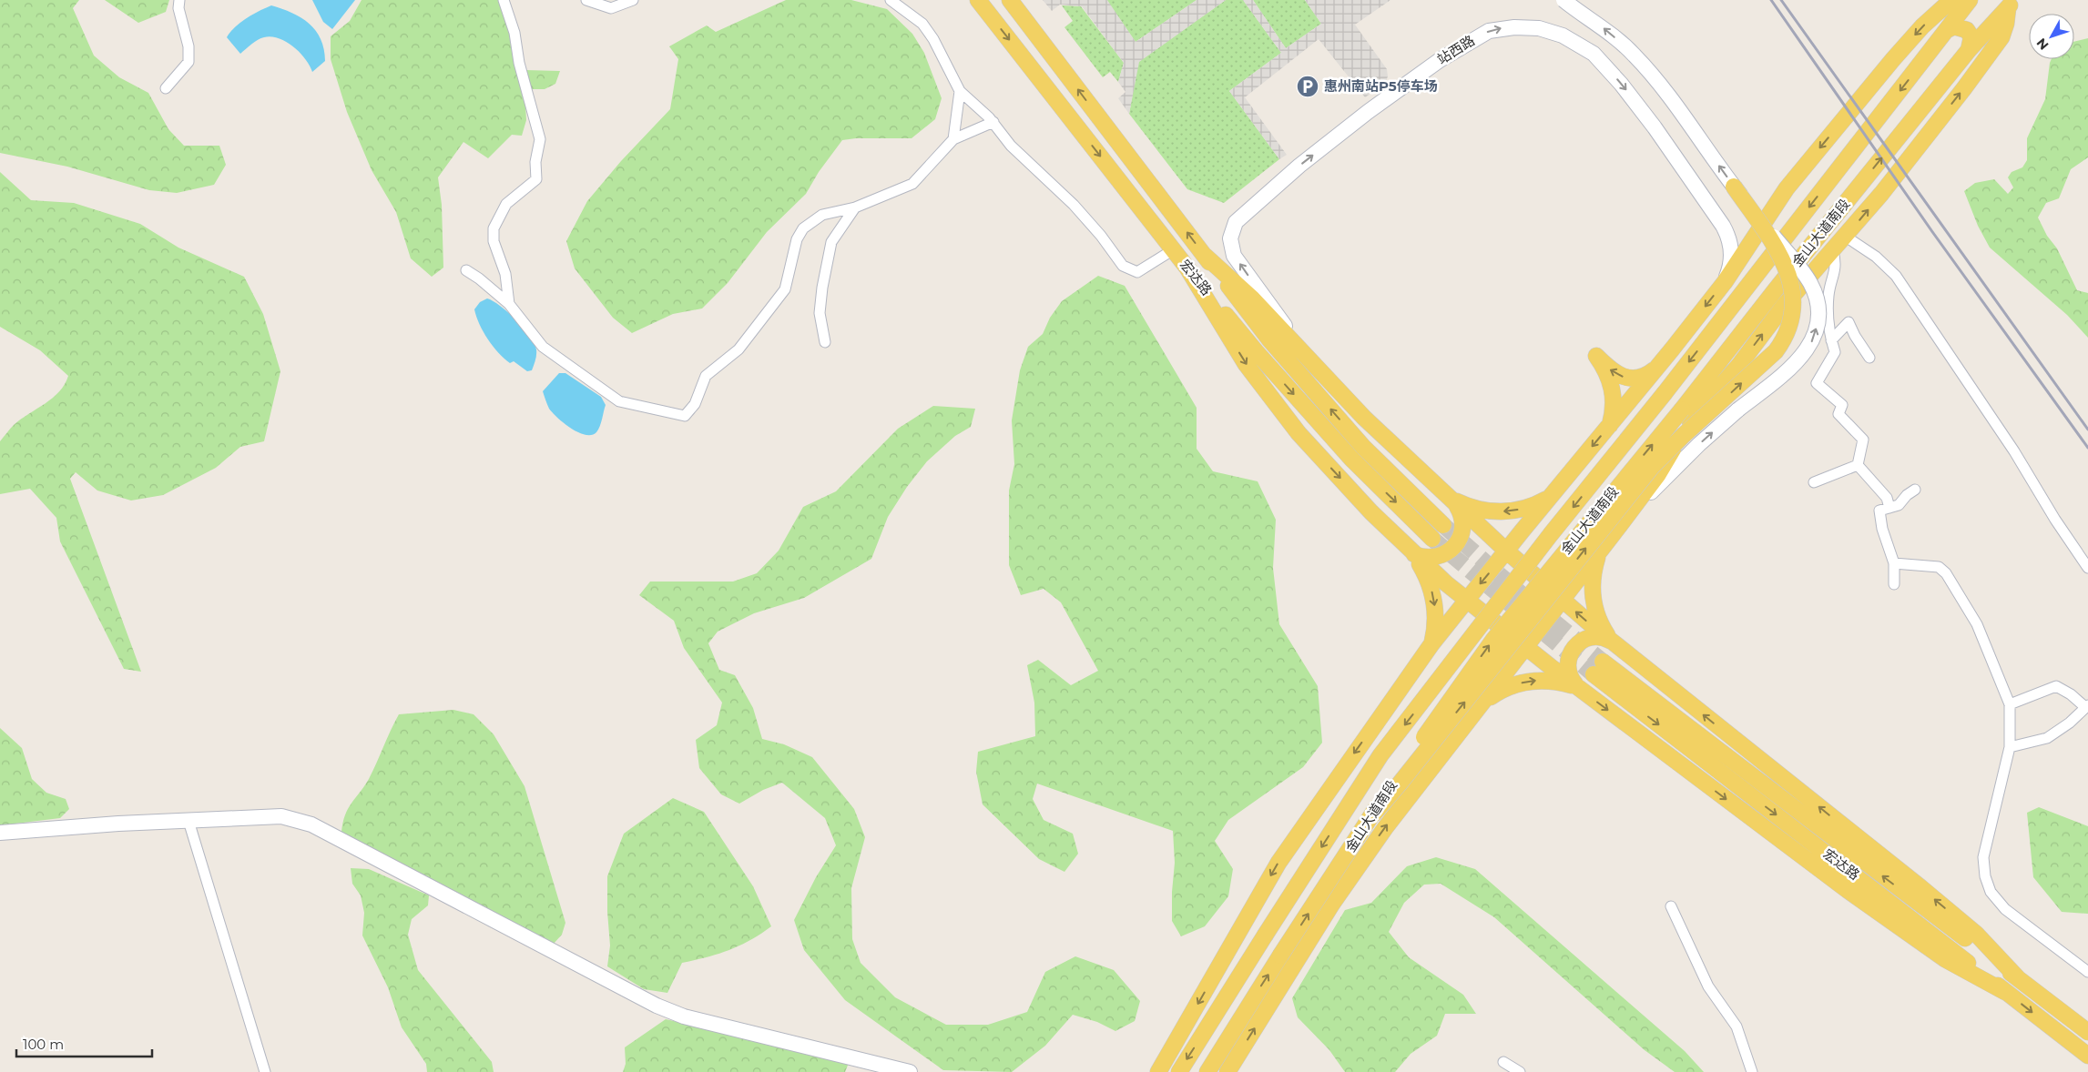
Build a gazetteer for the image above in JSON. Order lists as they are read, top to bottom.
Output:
{
  "streets": {
    "main road": ["金山大道南段", "宏达路"],
    "street": ["站西路"]
  },
  "places": {
    "parking": ["惠州南站P5停车场"]
  },
  "scale_bar": "100 m",
  "north": "bottom left"
}
